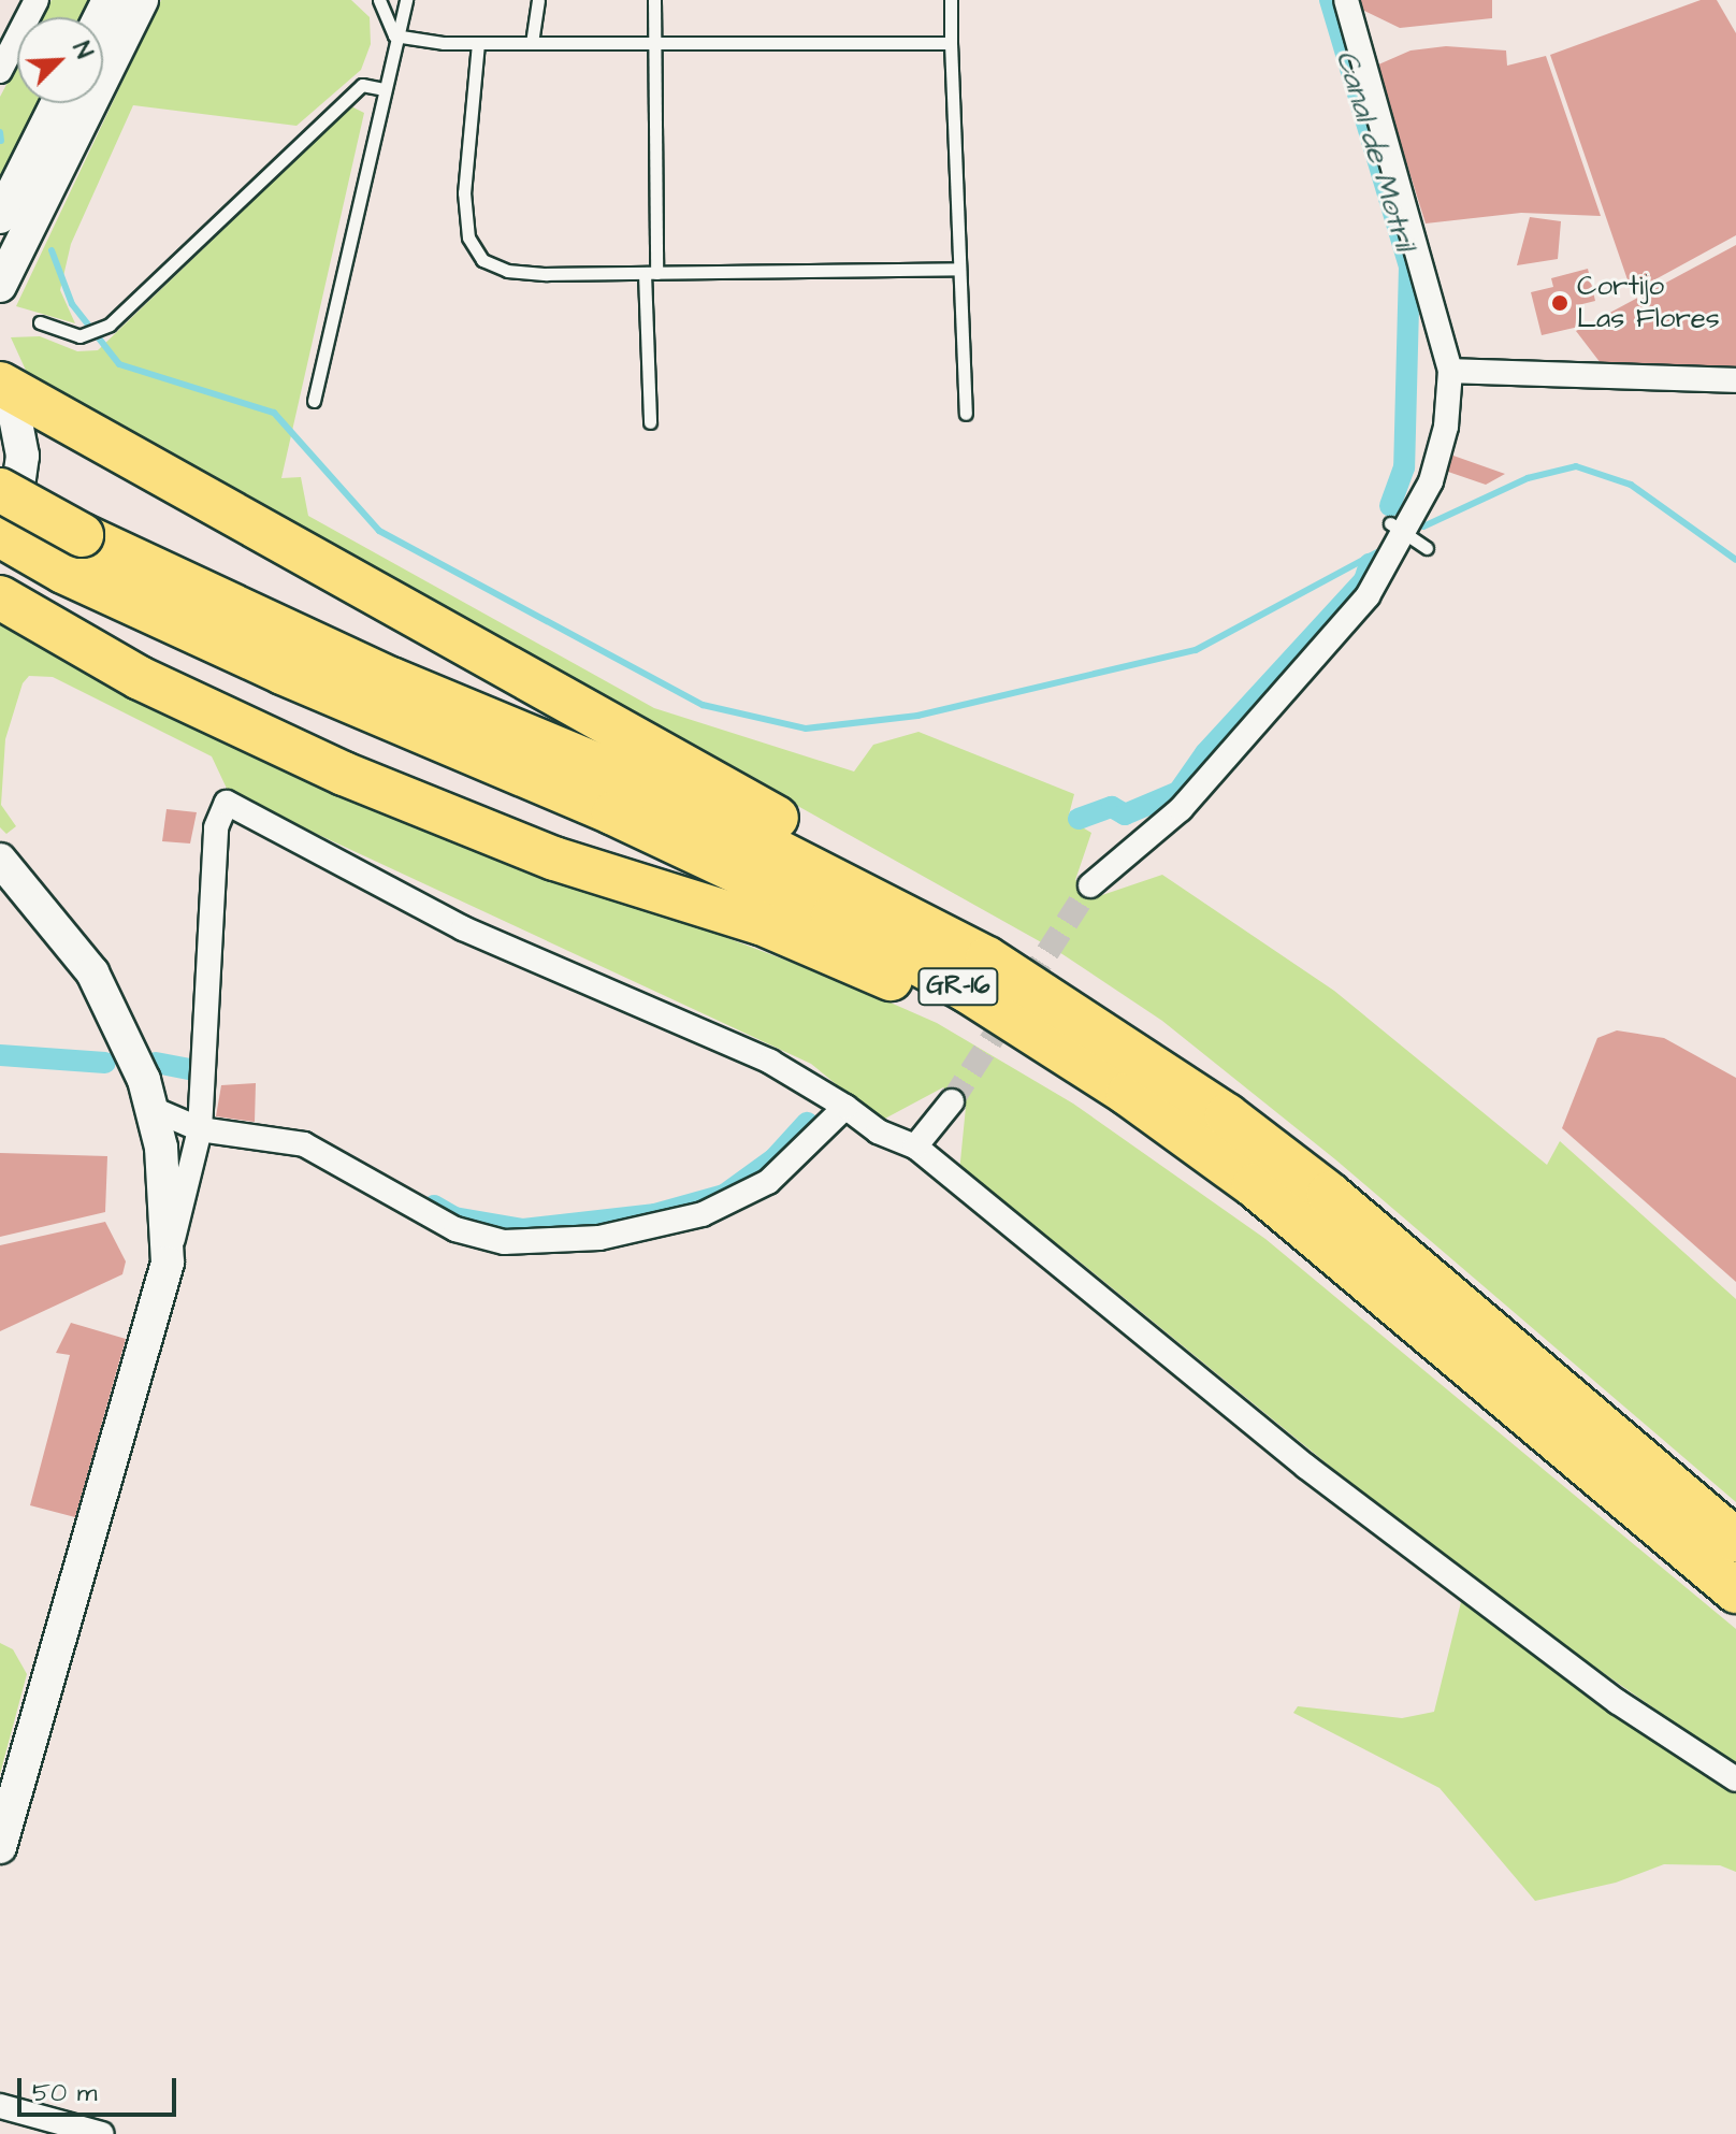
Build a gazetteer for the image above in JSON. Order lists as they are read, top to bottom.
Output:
{
  "streets": {
    "highway": ["GR-16"]
  },
  "water": ["Canal de Motril"],
  "places": ["Cortijo Las Flores"],
  "scale_bar": "50 m",
  "north": "top right"
}
